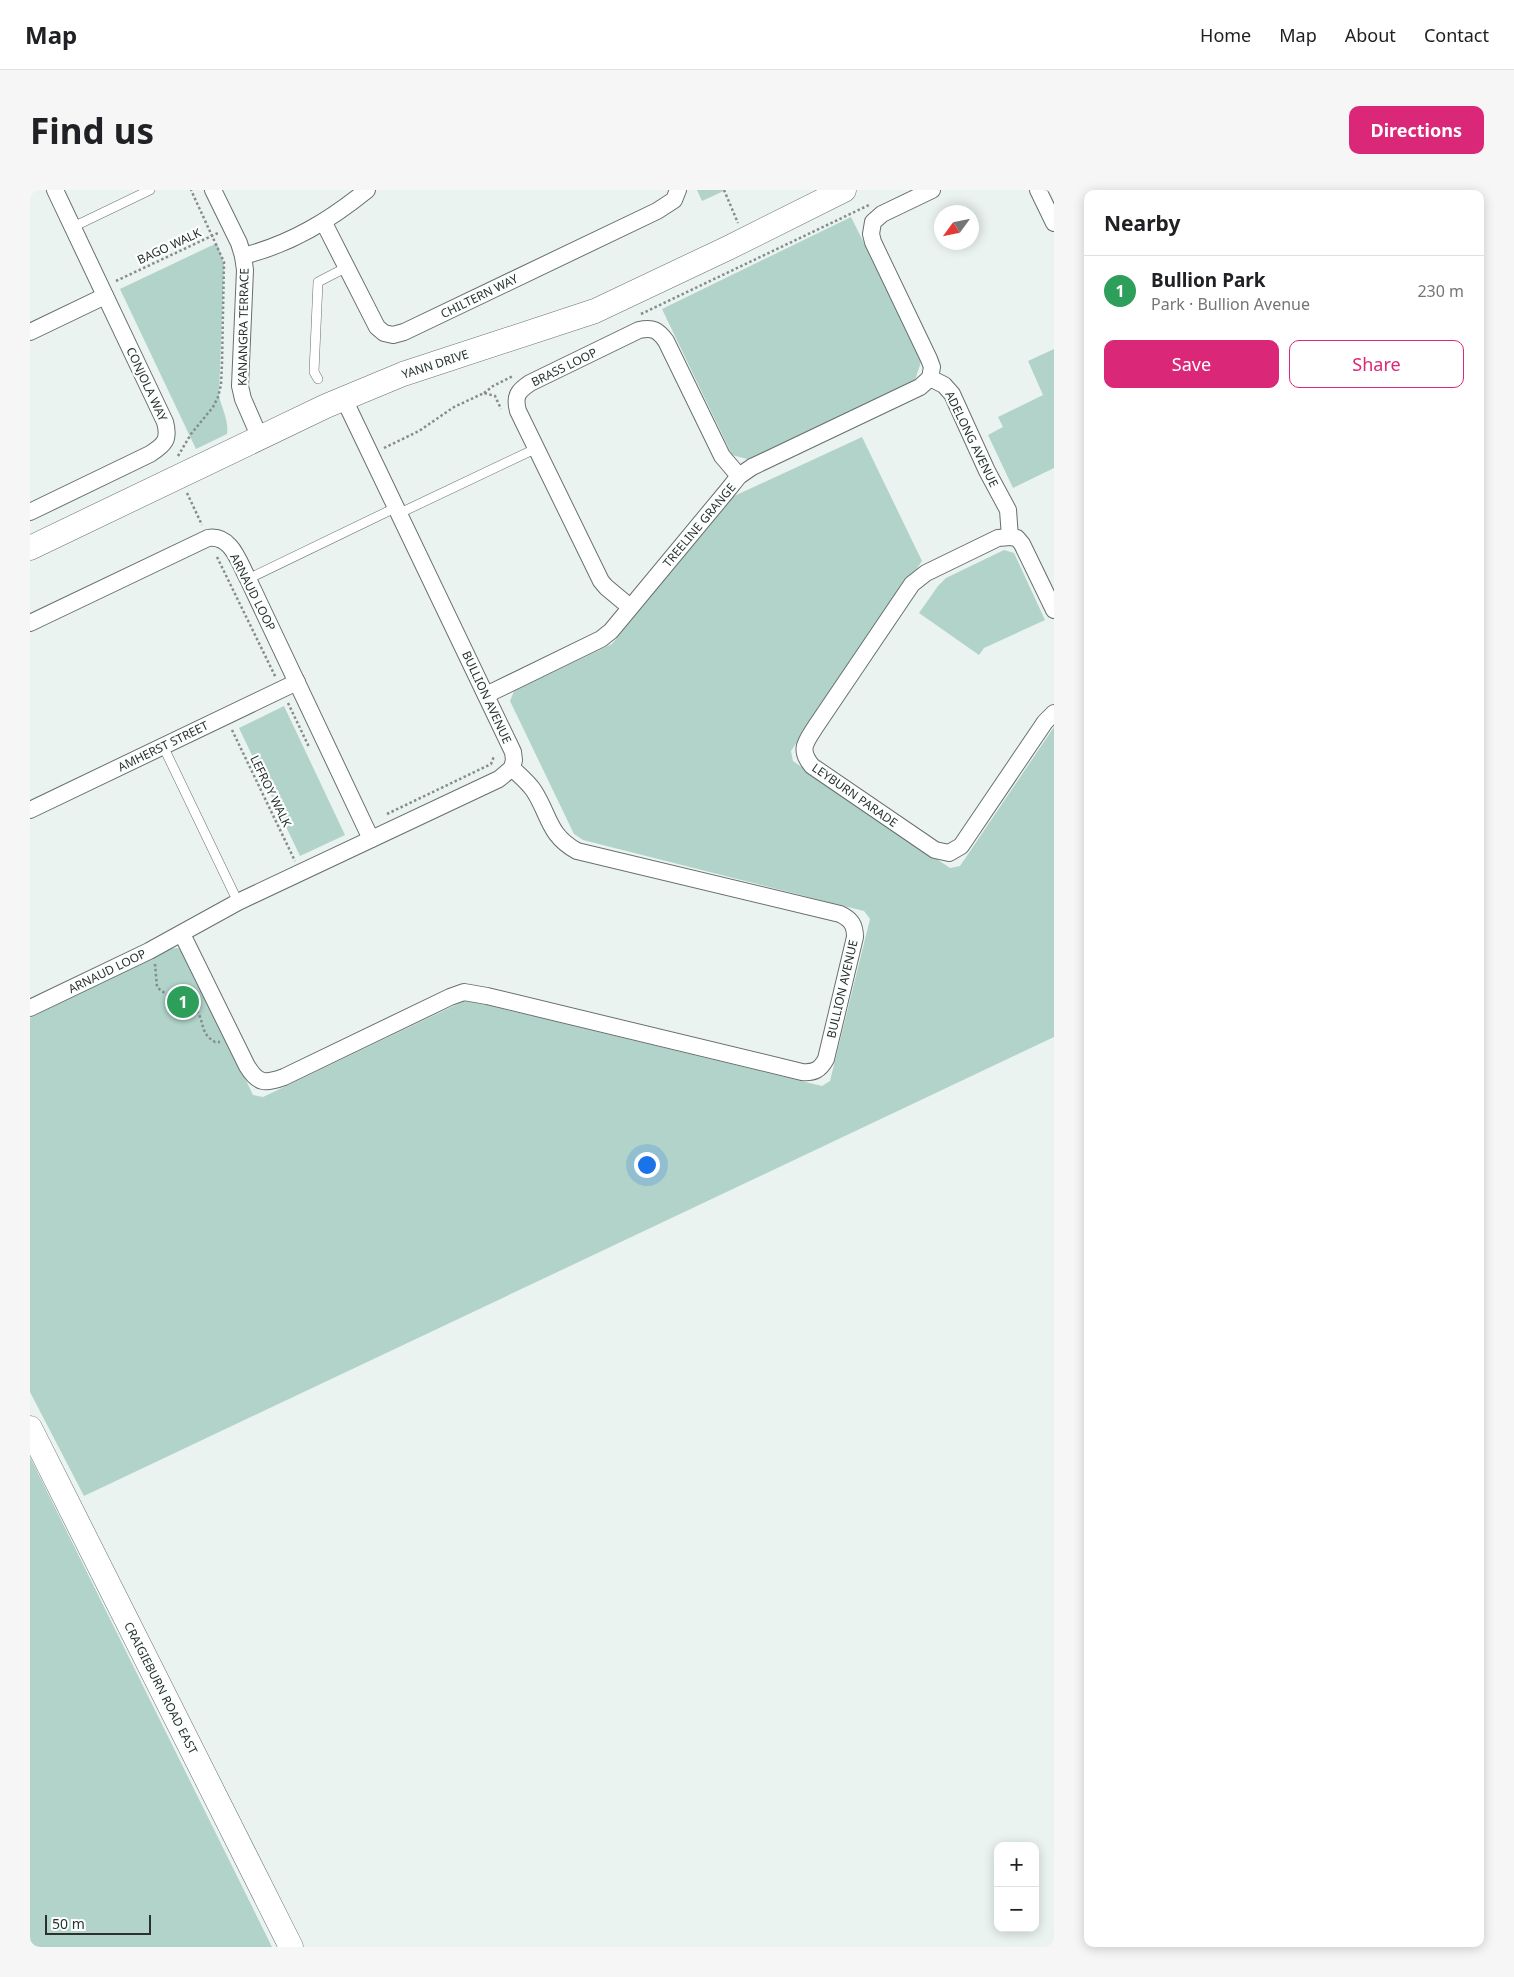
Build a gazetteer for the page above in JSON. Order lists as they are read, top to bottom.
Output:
{
  "streets": {
    "street": [
      "CHILTERN WAY",
      "KANANGRA TERRACE",
      "YANN DRIVE",
      "BRASS LOOP",
      "CONJOLA WAY",
      "ADELONG AVENUE",
      "TREELINE GRANGE",
      "ARNAUD LOOP",
      "BULLION AVENUE",
      "AMHERST STREET",
      "LEYBURN PARADE",
      "CRAIGIEBURN ROAD EAST"
    ],
    "path": ["BAGO WALK", "LEFROY WALK"]
  },
  "crossings": [
    ["BAGO WALK", "KANANGRA TERRACE"],
    ["KANANGRA TERRACE", "YANN DRIVE"],
    ["YANN DRIVE", "BULLION AVENUE"],
    ["BRASS LOOP", "TREELINE GRANGE"],
    ["ADELONG AVENUE", "TREELINE GRANGE"],
    ["ADELONG AVENUE", "LEYBURN PARADE"],
    ["TREELINE GRANGE", "BULLION AVENUE"],
    ["ARNAUD LOOP", "BULLION AVENUE"],
    ["ARNAUD LOOP", "AMHERST STREET"],
    ["ARNAUD LOOP", "LEFROY WALK"],
    ["AMHERST STREET", "LEFROY WALK"]
  ],
  "scale_bar": "50 m",
  "north": "bottom left",
  "page": {
    "header": "Map",
    "nav": [
      "Home",
      "Map",
      "About",
      "Contact"
    ],
    "buttons": [
      "Directions",
      ["Save", "Share"]
    ],
    "title": "Find us",
    "heading": "Nearby",
    "list": [
      {
        "mark": "1",
        "name": "Bullion Park",
        "note": "Park · Bullion Avenue",
        "value": "230 m"
      }
    ],
    "pins": "1",
    "map_buttons": ["+", "−"],
    "scale": "50 m"
  }
}
